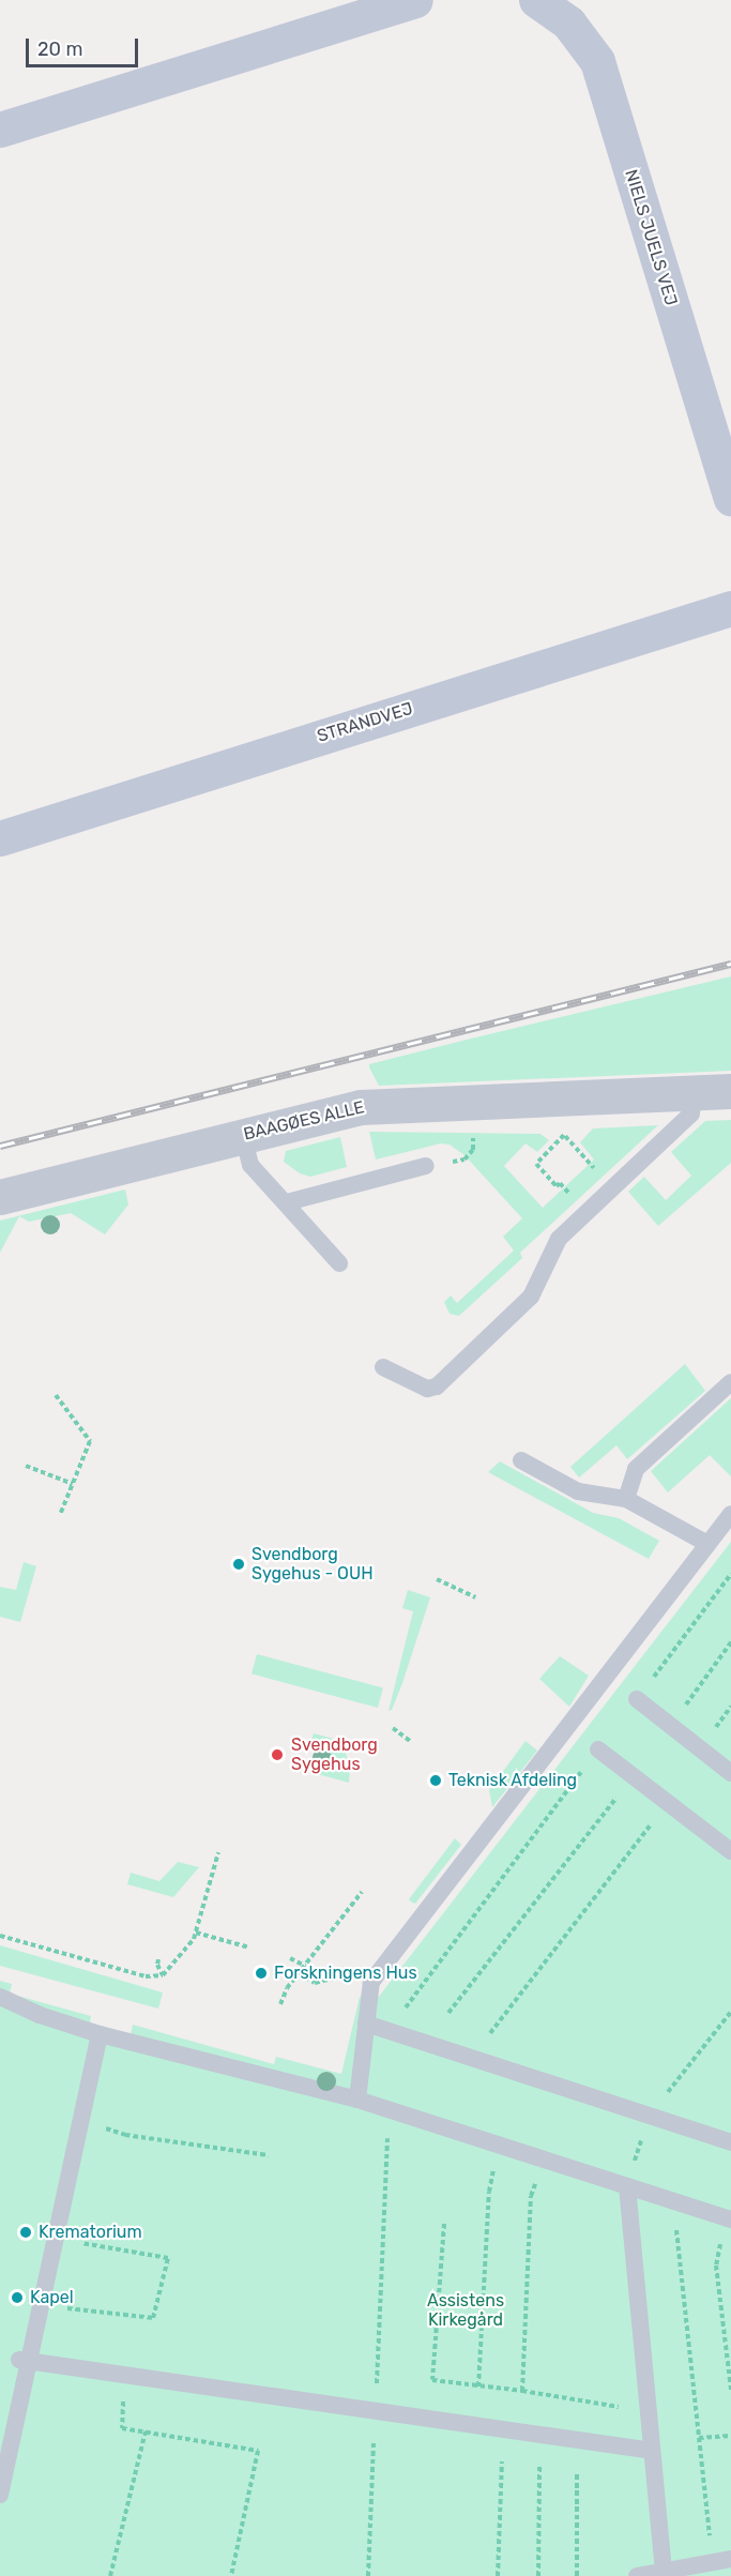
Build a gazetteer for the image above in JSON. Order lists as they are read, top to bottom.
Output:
{
  "streets": {
    "street": ["NIELS JUELS VEJ", "STRANDVEJ", "BAAGØES ALLE"]
  },
  "parks": ["Assistens Kirkegård"],
  "places": [
    "Svendborg Sygehus - OUH",
    "Svendborg Sygehus",
    "Teknisk Afdeling",
    "Forskningens Hus",
    "Krematorium",
    "Kapel"
  ],
  "scale_bar": "20 m"
}
